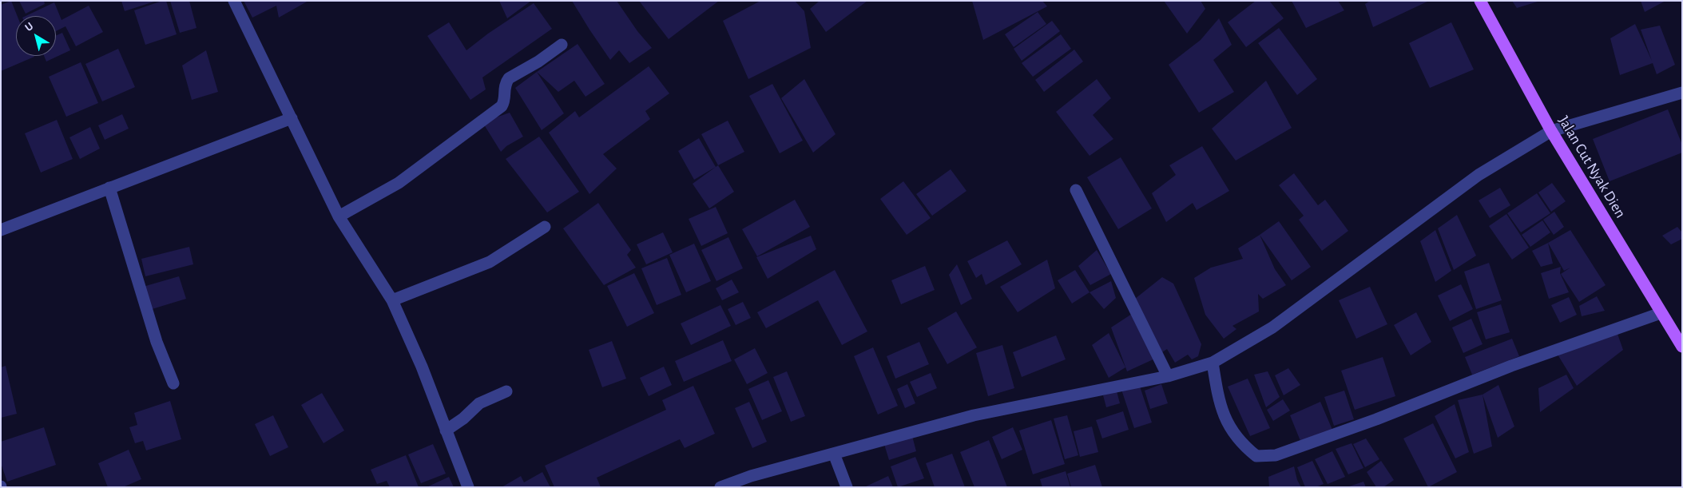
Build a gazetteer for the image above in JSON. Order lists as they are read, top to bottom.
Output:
{
  "streets": {
    "main road": ["Jalan Cut Nyak Dien"]
  },
  "north": "top left"
}
